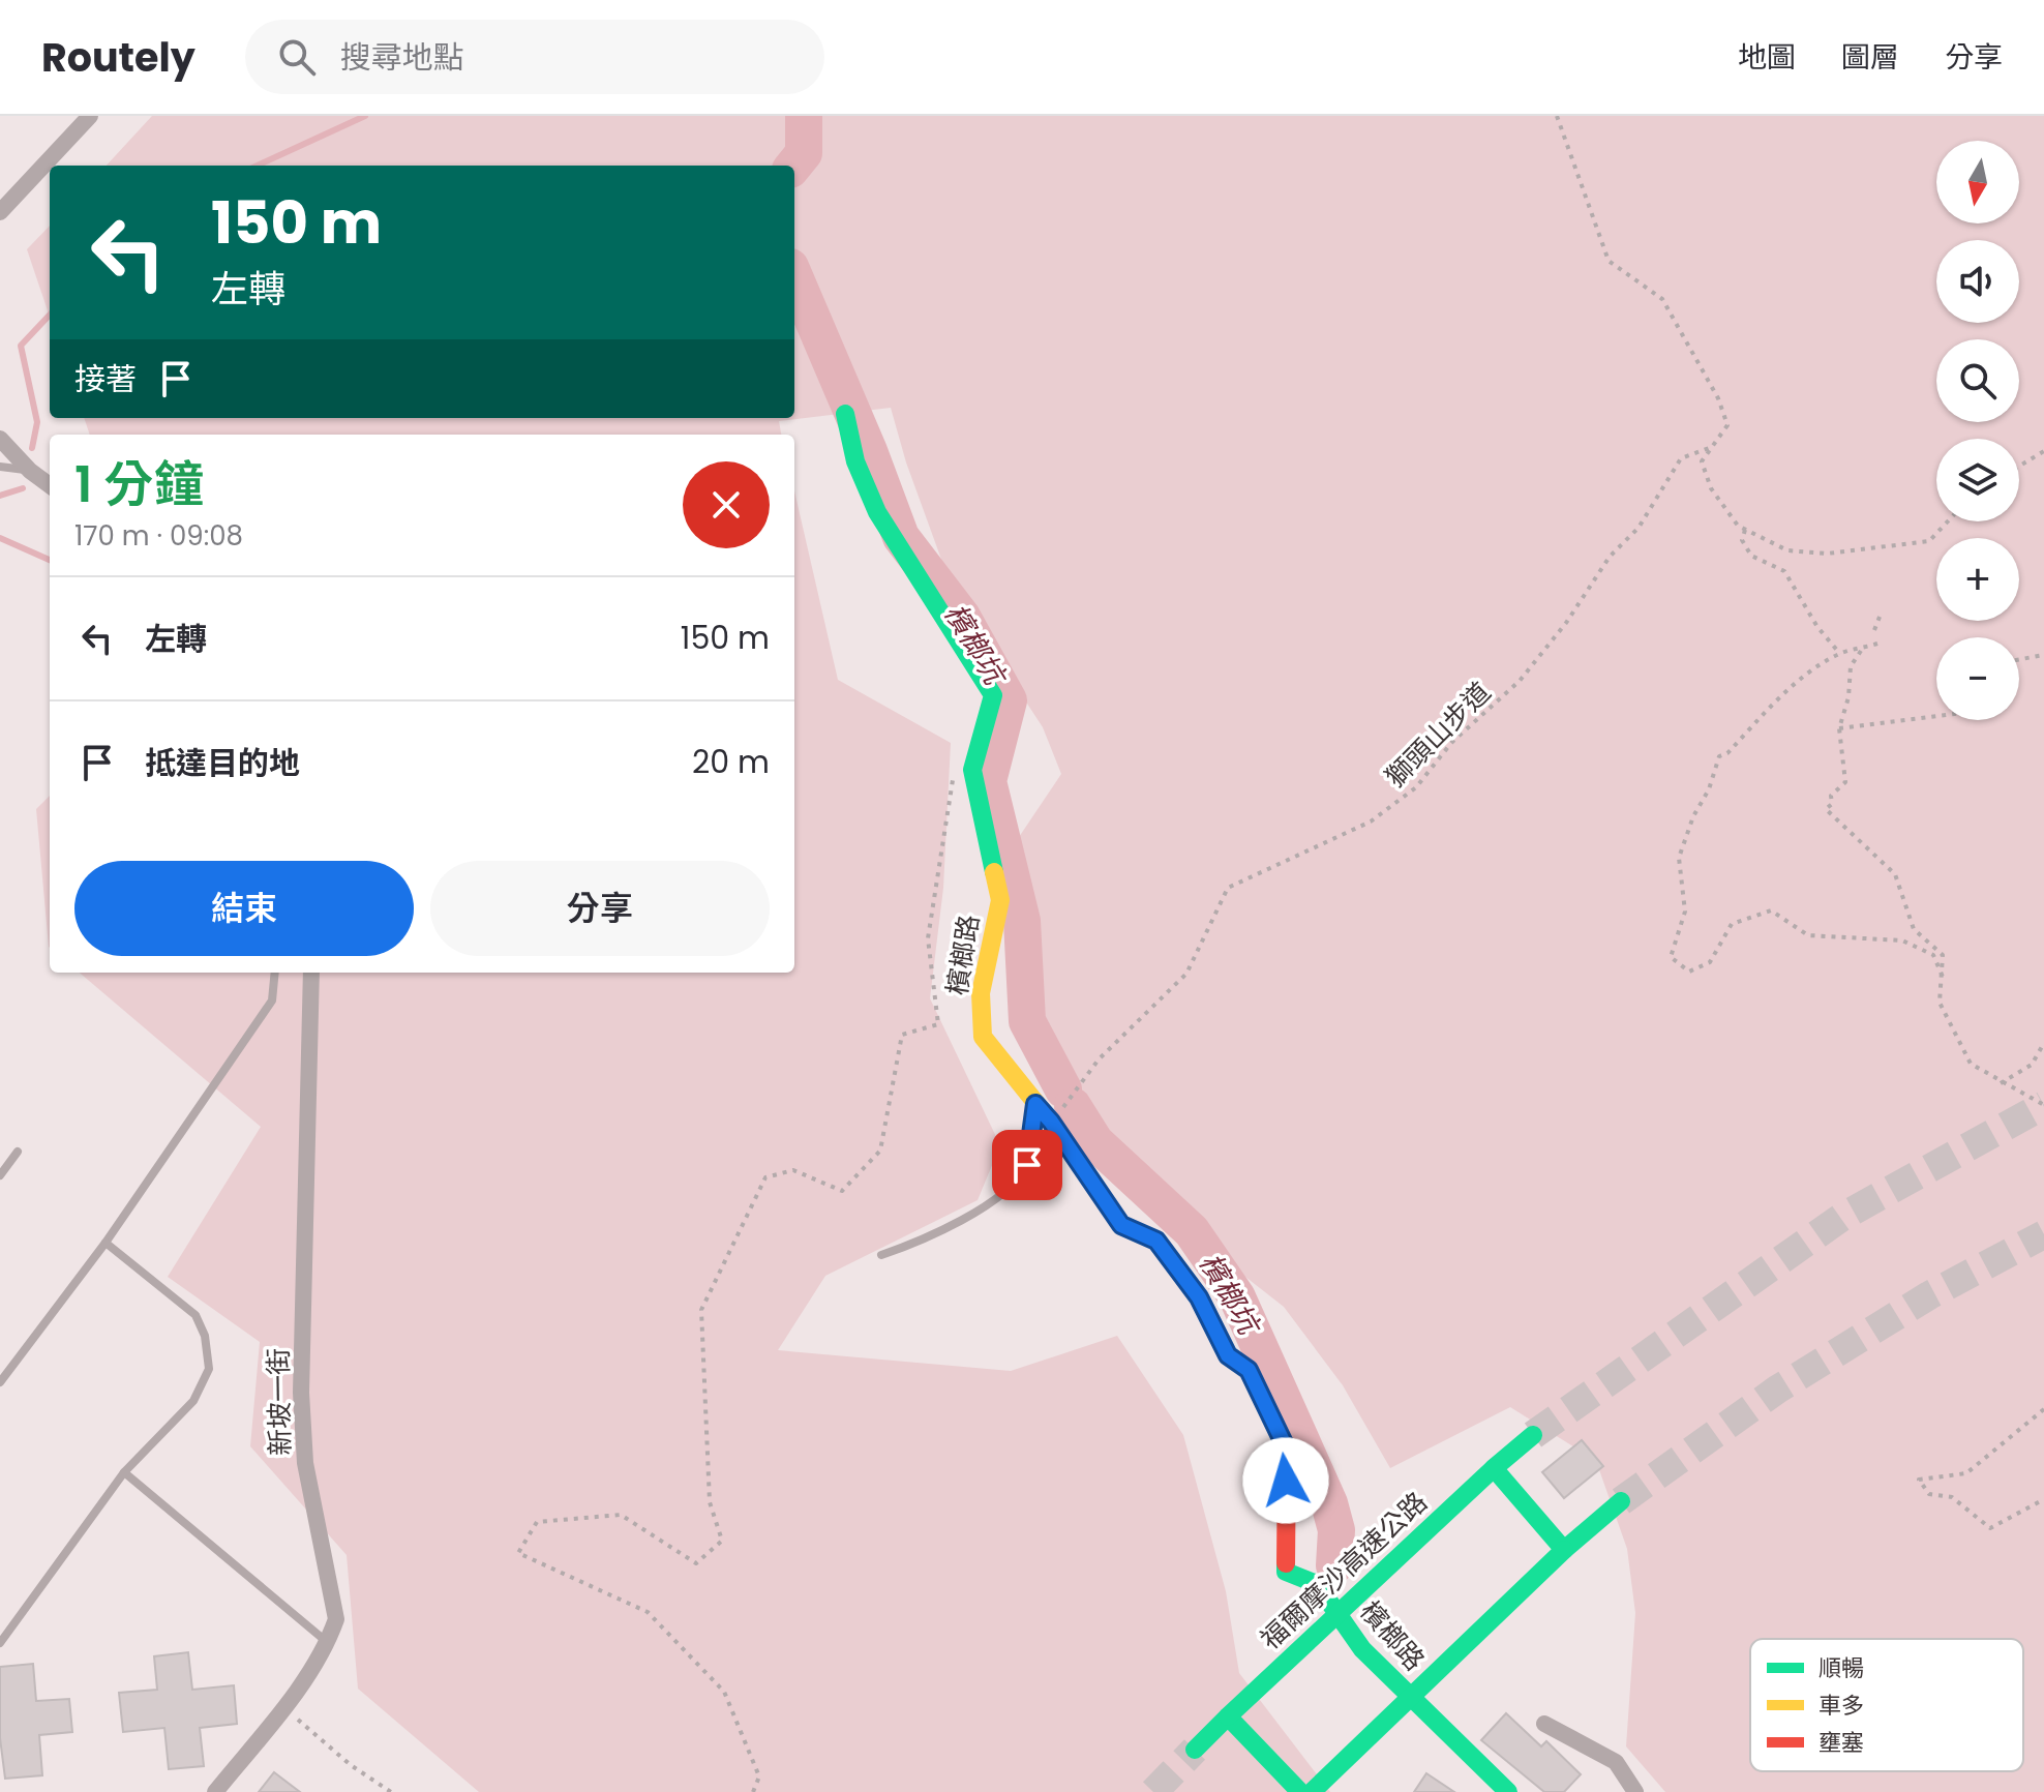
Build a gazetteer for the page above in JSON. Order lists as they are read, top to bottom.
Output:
{
  "streets": {
    "main road": ["檳榔路", "福爾摩沙高速公路"],
    "street": ["新坡一街"],
    "path": ["獅頭山步道"]
  },
  "water": ["檳榔坑"],
  "legend": ["順暢", "車多", "壅塞"],
  "north": "bottom",
  "page": {
    "header": "Routely",
    "search": "搜尋地點",
    "nav": ["地圖", "圖層", "分享"],
    "map_buttons": ["+", "−"],
    "turn": ["150 m", "左轉"],
    "then": "接著",
    "heading": ["1 分鐘", "170 m · 09:08"],
    "list": [
      {
        "name": "左轉",
        "value": "150 m"
      },
      {
        "name": "抵達目的地",
        "value": "20 m"
      }
    ],
    "buttons": ["結束", "分享"]
  }
}
